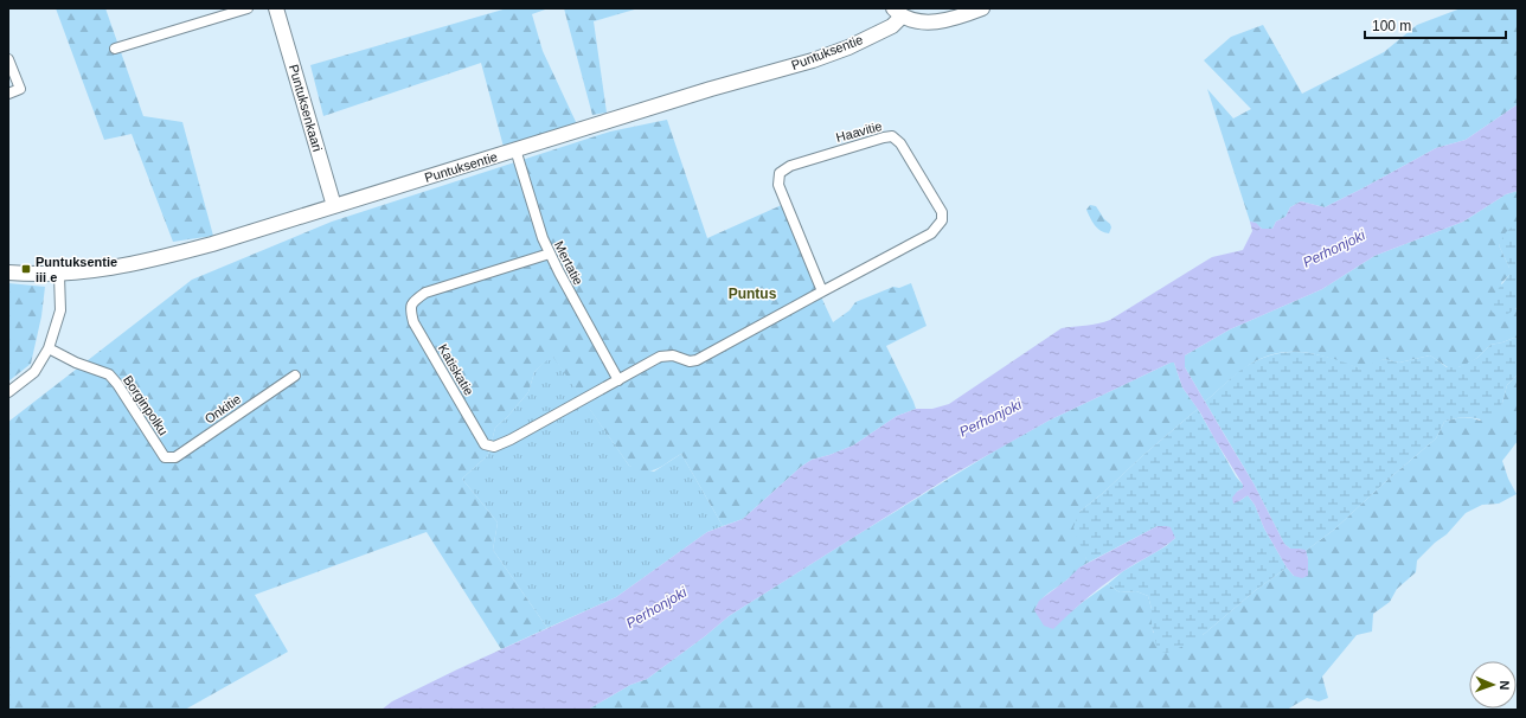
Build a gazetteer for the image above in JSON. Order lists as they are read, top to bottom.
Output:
{
  "streets": {
    "street": [
      "Puntuksentie",
      "Puntuksenkaari",
      "Haavitie",
      "Mertatie",
      "Katiskatie",
      "Borginpolku",
      "Onkitie"
    ]
  },
  "crossings": [
    ["Puntuksentie", "Puntuksenkaari"],
    ["Puntuksentie", "Mertatie"],
    ["Haavitie", "Mertatie"],
    ["Haavitie", "Katiskatie"],
    ["Mertatie", "Katiskatie"],
    ["Borginpolku", "Onkitie"]
  ],
  "districts": ["Puntus"],
  "water": ["Perhonjoki"],
  "places": {
    "transit": ["Puntuksentie iii e"]
  },
  "scale_bar": "100 m",
  "north": "right"
}
